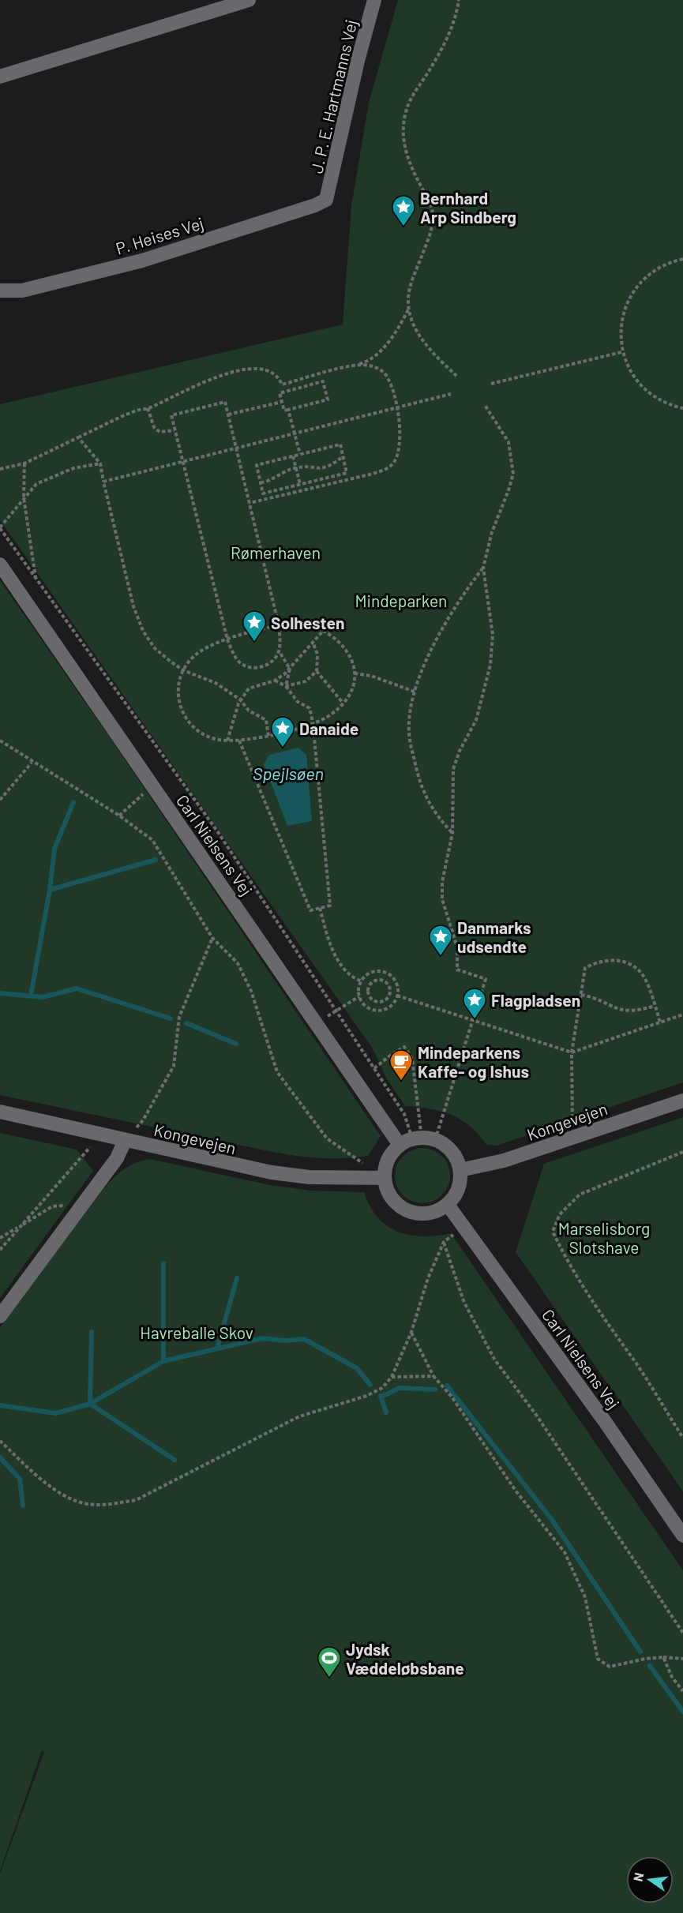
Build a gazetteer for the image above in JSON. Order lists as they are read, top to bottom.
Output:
{
  "streets": {
    "street": [
      "J. P. E. Hartmanns Vej",
      "P. Heises Vej",
      "Carl Nielsens Vej",
      "Kongevejen"
    ]
  },
  "crossings": [
    ["J. P. E. Hartmanns Vej", "P. Heises Vej"],
    ["Carl Nielsens Vej", "Kongevejen"]
  ],
  "water": ["Spejlsøen"],
  "parks": [
    "Rømerhaven",
    "Mindeparken",
    "Marselisborg Slotshave",
    "Havreballe Skov"
  ],
  "places": {
    "place": [
      "Bernhard Arp Sindberg",
      "Solhesten",
      "Danaide",
      "Danmarks udsendte",
      "Flagpladsen"
    ],
    "cafe": ["Mindeparkens Kaffe- og Ishus"],
    "sports": ["Jydsk Væddeløbsbane"]
  },
  "north": "left"
}
